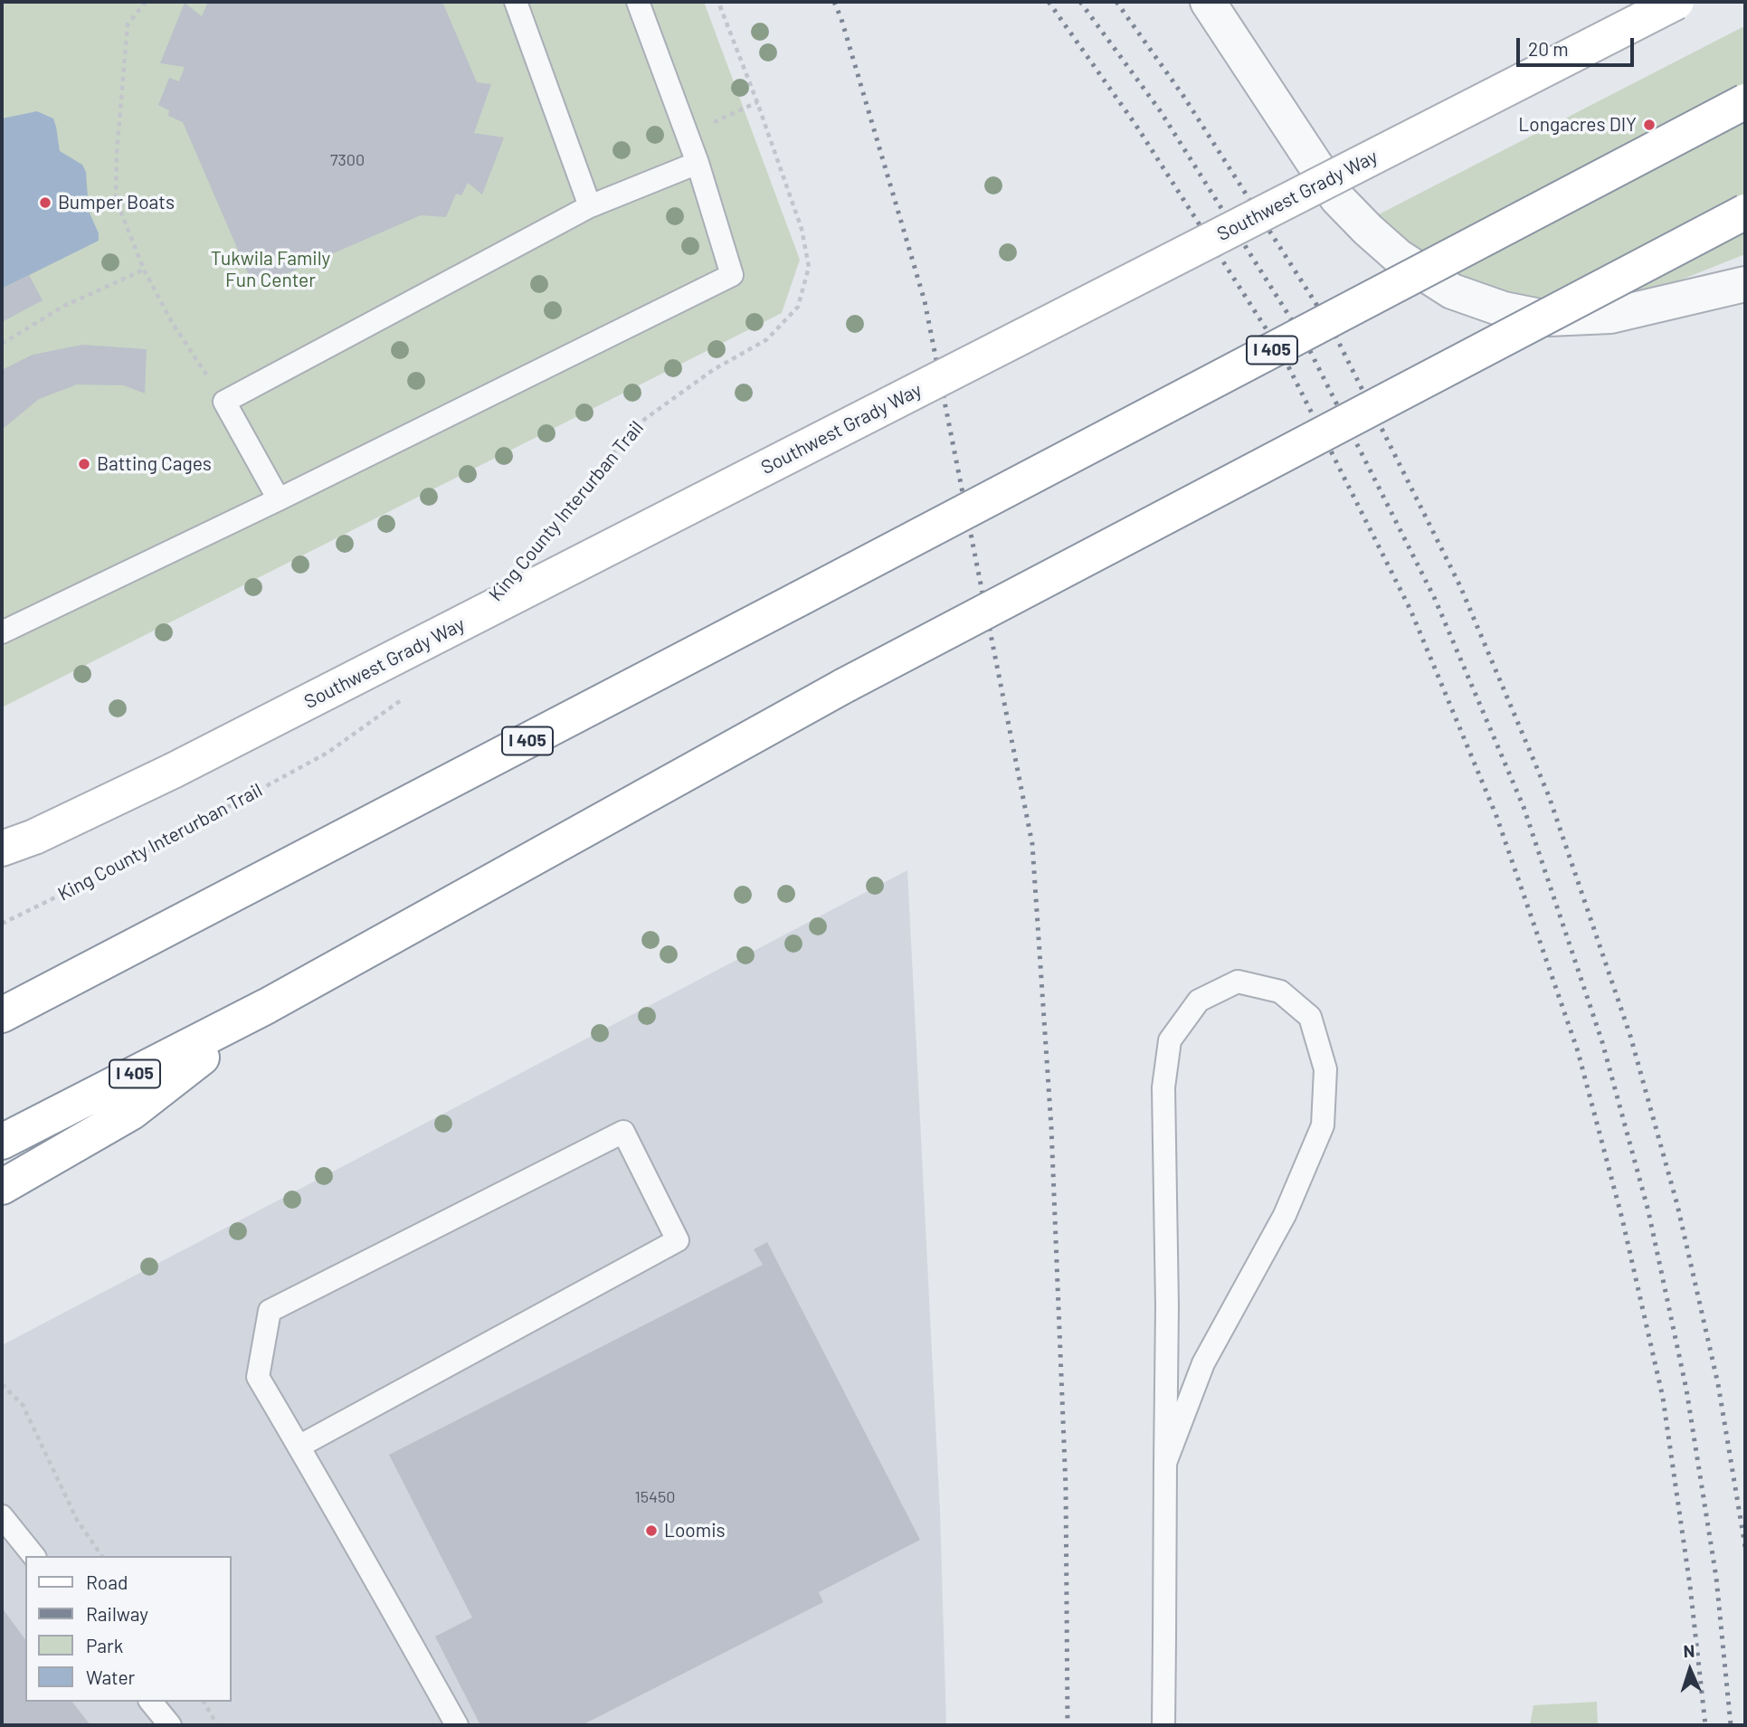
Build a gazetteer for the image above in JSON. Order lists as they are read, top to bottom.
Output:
{
  "streets": {
    "main road": ["Southwest Grady Way", "I 405"],
    "path": ["King County Interurban Trail"]
  },
  "parks": ["Tukwila Family Fun Center"],
  "places": [
    "Longacres DIY",
    "Bumper Boats",
    "Batting Cages",
    "Loomis"
  ],
  "house_numbers": ["7300", "15450"],
  "legend": [
    "Road",
    "Railway",
    "Park",
    "Water"
  ],
  "scale_bar": "20 m",
  "north": "top"
}
